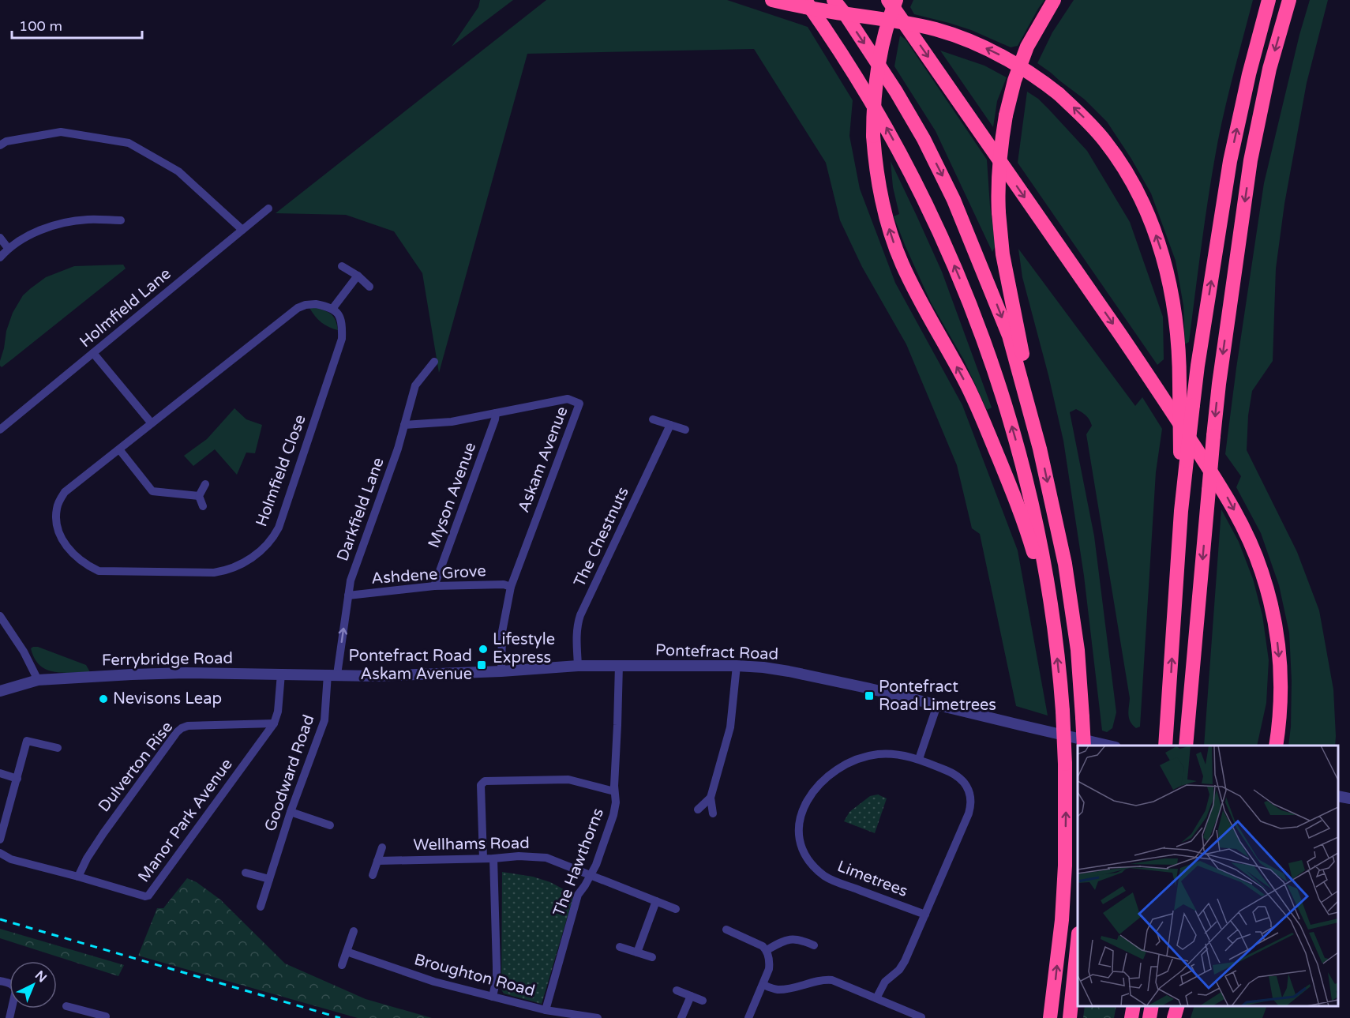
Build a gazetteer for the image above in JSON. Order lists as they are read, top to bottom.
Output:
{
  "streets": {
    "street": [
      "Holmfield Lane",
      "Askam Avenue",
      "Holmfield Close",
      "Myson Avenue",
      "Darkfield Lane",
      "The Chestnuts",
      "Ashdene Grove",
      "Pontefract Road",
      "Ferrybridge Road",
      "Dulverton Rise",
      "Goodward Road",
      "Manor Park Avenue",
      "Wellhams Road",
      "The Hawthorns",
      "Limetrees",
      "Broughton Road"
    ]
  },
  "crossings": [
    ["Askam Avenue", "Myson Avenue"],
    ["Askam Avenue", "Darkfield Lane"],
    ["Askam Avenue", "Ashdene Grove"],
    ["Askam Avenue", "Pontefract Road"],
    ["Myson Avenue", "Ashdene Grove"],
    ["Darkfield Lane", "Ashdene Grove"],
    ["Darkfield Lane", "Pontefract Road"],
    ["Darkfield Lane", "Ferrybridge Road"],
    ["Darkfield Lane", "Goodward Road"],
    ["The Chestnuts", "Pontefract Road"],
    ["Pontefract Road", "Ferrybridge Road"],
    ["Pontefract Road", "Goodward Road"],
    ["Pontefract Road", "The Hawthorns"],
    ["Ferrybridge Road", "Goodward Road"],
    ["Ferrybridge Road", "Manor Park Avenue"],
    ["Dulverton Rise", "Manor Park Avenue"],
    ["Wellhams Road", "The Hawthorns"],
    ["The Hawthorns", "Broughton Road"]
  ],
  "places": {
    "other": ["Lifestyle Express", "Nevisons Leap"],
    "transit": ["Pontefract Road Askam Avenue", "Pontefract Road Limetrees"]
  },
  "scale_bar": "100 m",
  "north": "top right"
}
